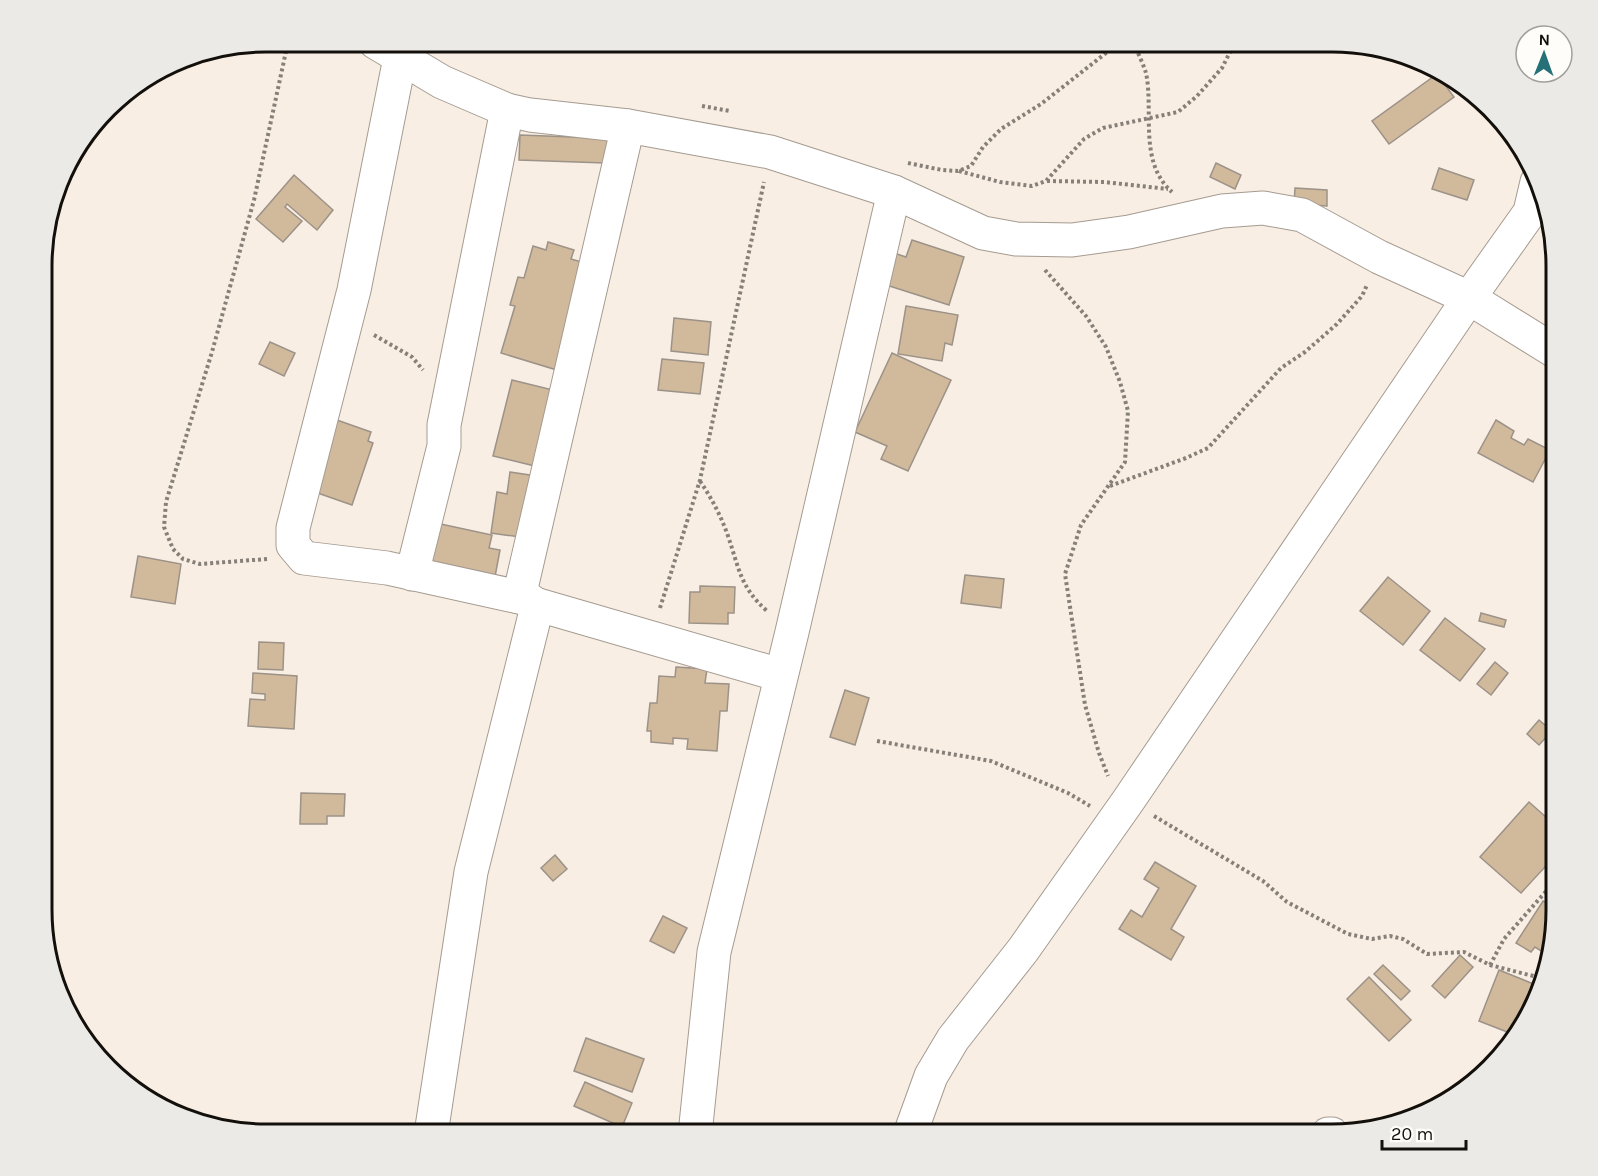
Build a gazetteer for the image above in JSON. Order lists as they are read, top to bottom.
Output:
{
  "scale_bar": "20 m",
  "north": "top"
}
